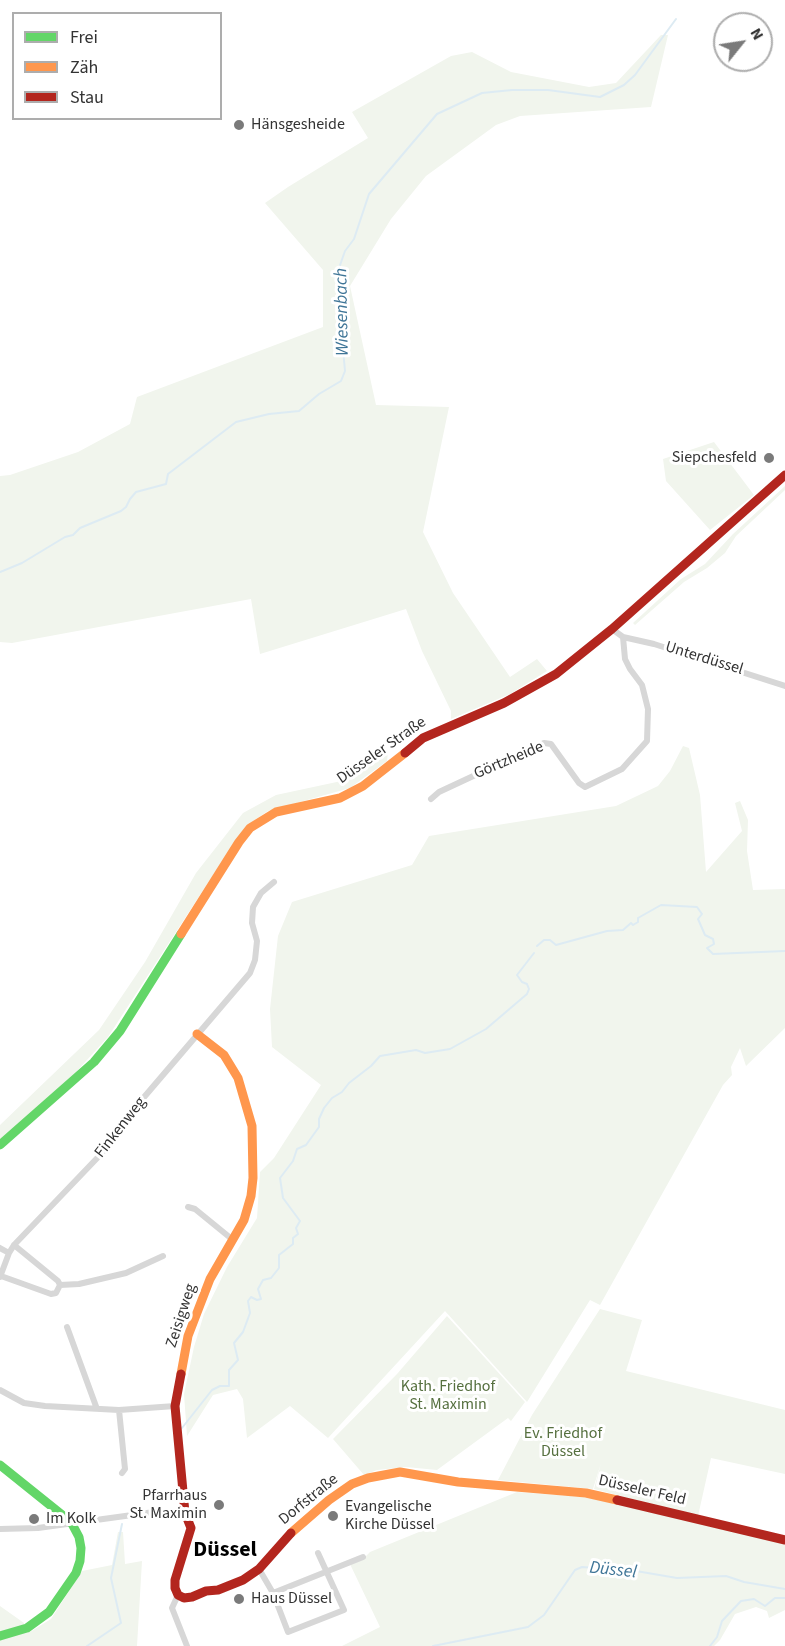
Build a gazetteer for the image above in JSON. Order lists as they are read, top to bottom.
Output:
{
  "streets": {
    "main road": [
      "Düsseler Straße",
      "Zeisigweg",
      "Düsseler Feld",
      "Dorfstraße"
    ],
    "street": ["Unterdüssel", "Görtzheide", "Finkenweg"]
  },
  "crossings": [
    ["Unterdüssel", "Görtzheide"],
    ["Finkenweg", "Zeisigweg"],
    ["Düsseler Feld", "Dorfstraße"]
  ],
  "districts": ["Düssel"],
  "water": ["Wiesenbach", "Düssel"],
  "parks": ["Kath. Friedhof St. Maximin", "Ev. Friedhof Düssel"],
  "places": [
    "Hänsgesheide",
    "Siepchesfeld",
    "Pfarrhaus St. Maximin",
    "Evangelische Kirche Düssel",
    "Im Kolk",
    "Haus Düssel"
  ],
  "legend": ["Frei", "Zäh", "Stau"],
  "north": "top right"
}
